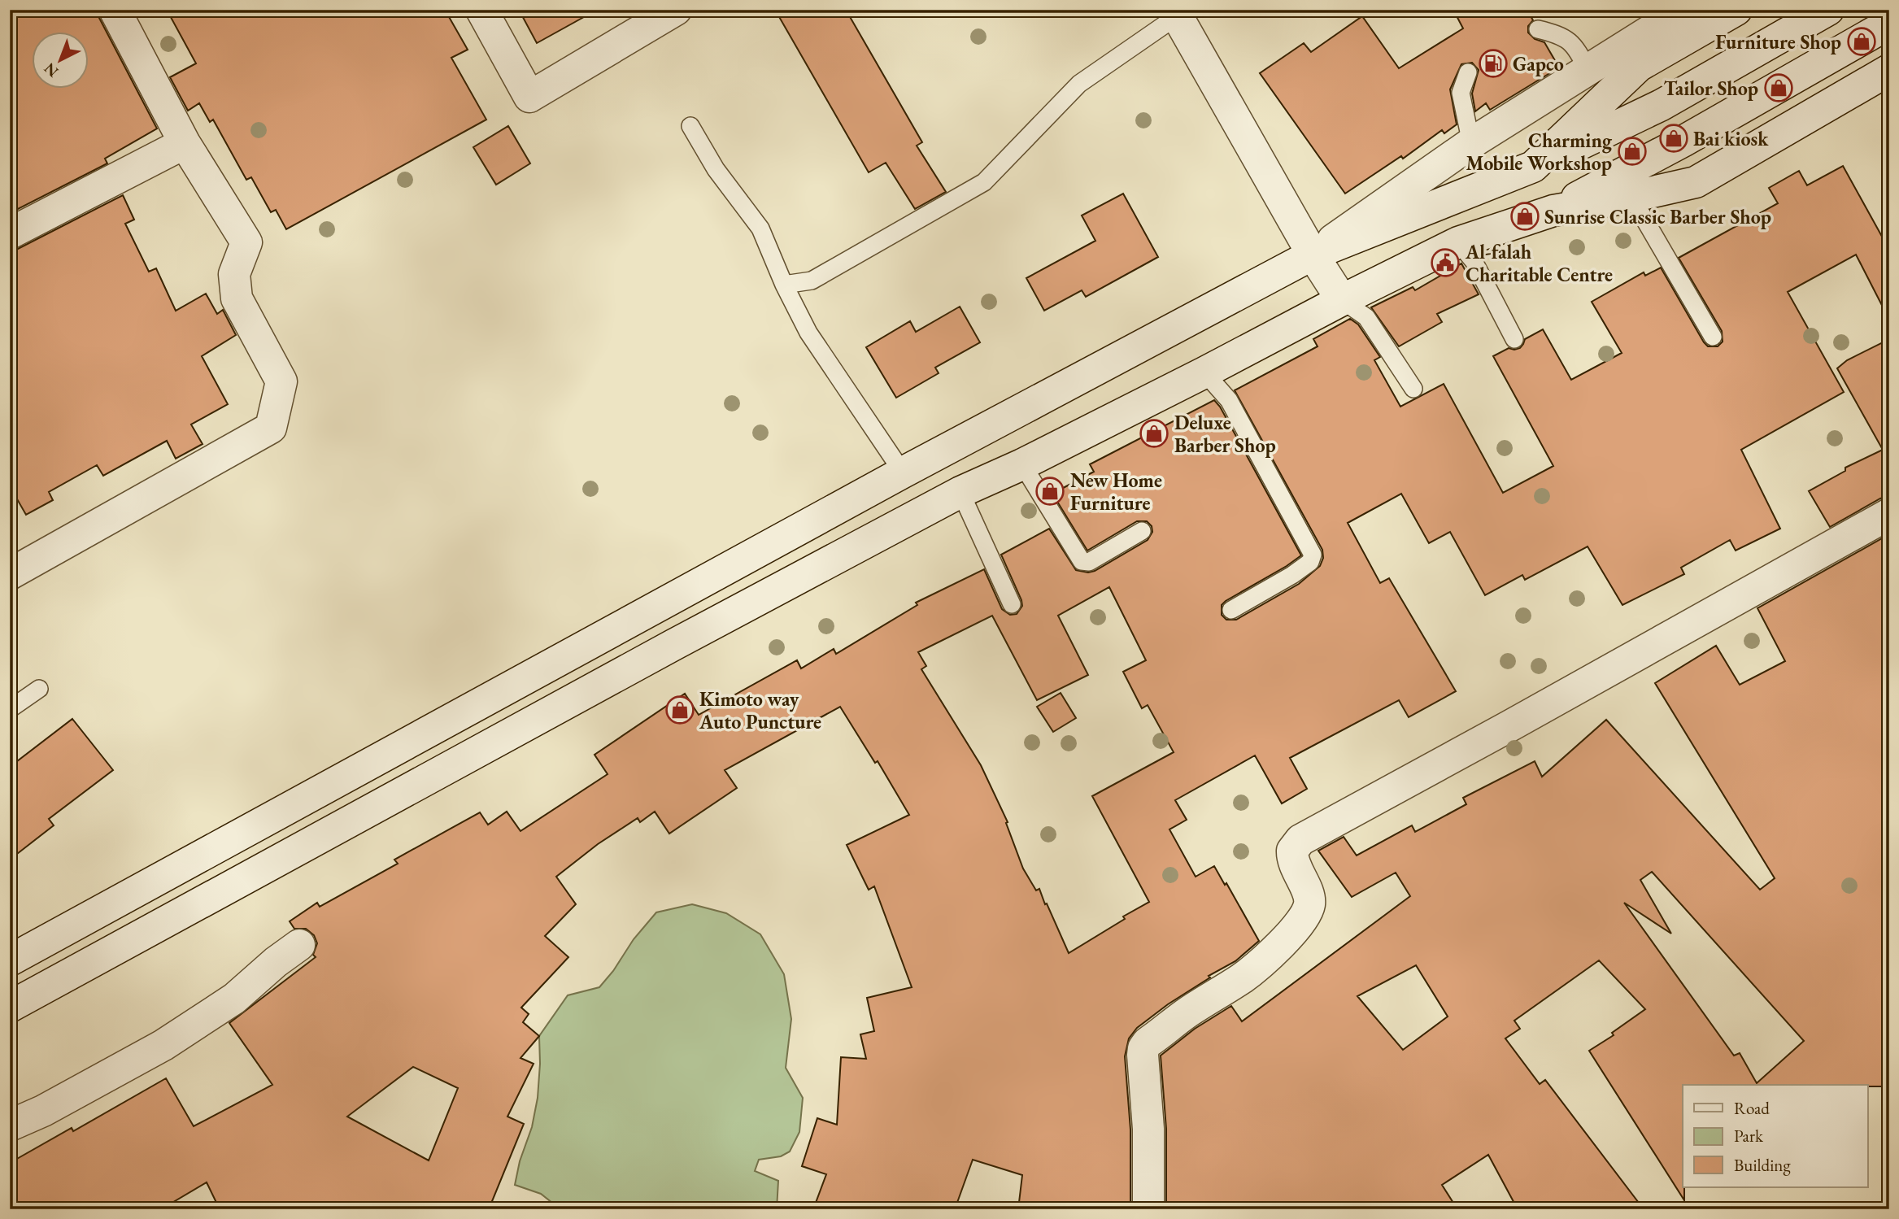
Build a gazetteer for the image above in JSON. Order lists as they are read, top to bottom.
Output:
{
  "places": {
    "shop": [
      "Furniture Shop",
      "Tailor Shop",
      "Bai kiosk",
      "Charming Mobile Workshop",
      "Sunrise Classic Barber Shop",
      "Deluxe Barber Shop",
      "New Home Furniture",
      "Kimoto way Auto Puncture"
    ],
    "fuel station": ["Gapco"],
    "public building": ["Al-falah Charitable Centre"]
  },
  "legend": ["Road", "Park", "Building"],
  "north": "bottom left"
}
